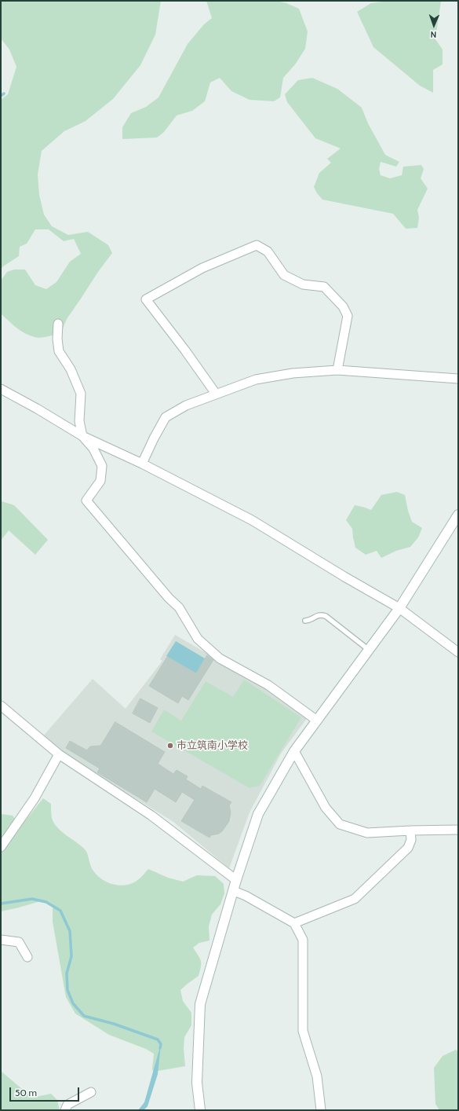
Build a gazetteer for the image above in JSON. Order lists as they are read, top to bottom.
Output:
{
  "places": ["市立筑南小学校"],
  "scale_bar": "50 m",
  "north": "bottom"
}
